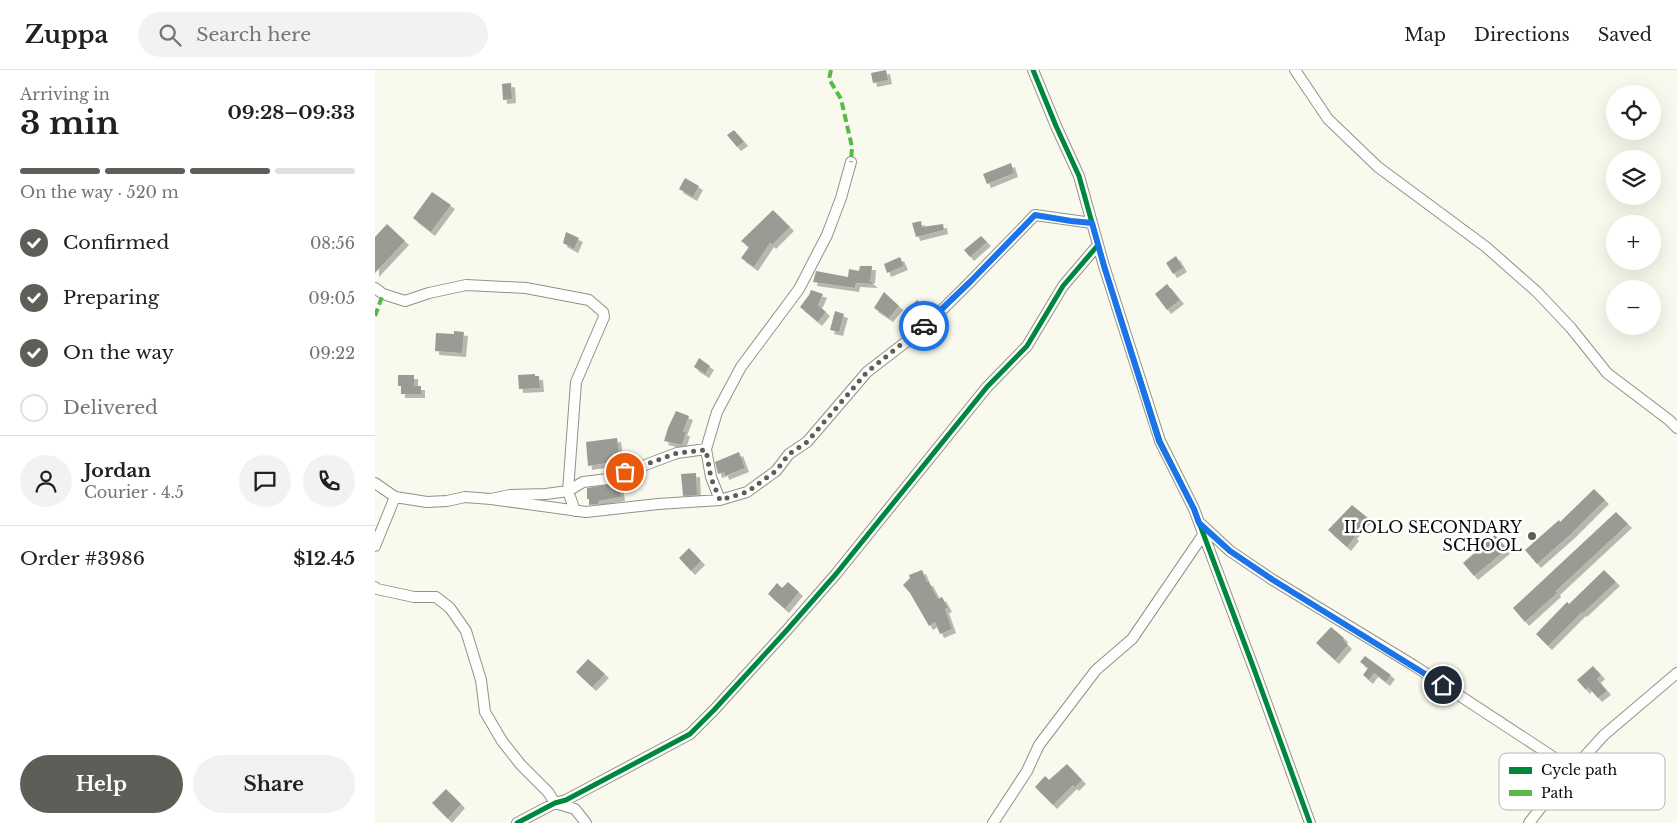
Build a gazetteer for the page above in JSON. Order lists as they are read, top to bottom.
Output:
{
  "places": ["ILOLO SECONDARY SCHOOL"],
  "legend": ["Cycle path", "Path"],
  "page": {
    "header": "Zuppa",
    "search": "Search here",
    "nav": ["Map", "Directions", "Saved"],
    "heading": ["3 min", "Arriving in", "09:28–09:33"],
    "panel": [
      "Jordan",
      "Courier · 4.5",
      "Order #3986",
      "$12.45"
    ],
    "map_buttons": ["+", "−"],
    "bar": "On the way · 520 m",
    "list": [
      ["Confirmed", "08:56"],
      ["Preparing", "09:05"],
      ["On the way", "09:22"],
      "Delivered"
    ],
    "buttons": ["Help", "Share"]
  }
}
